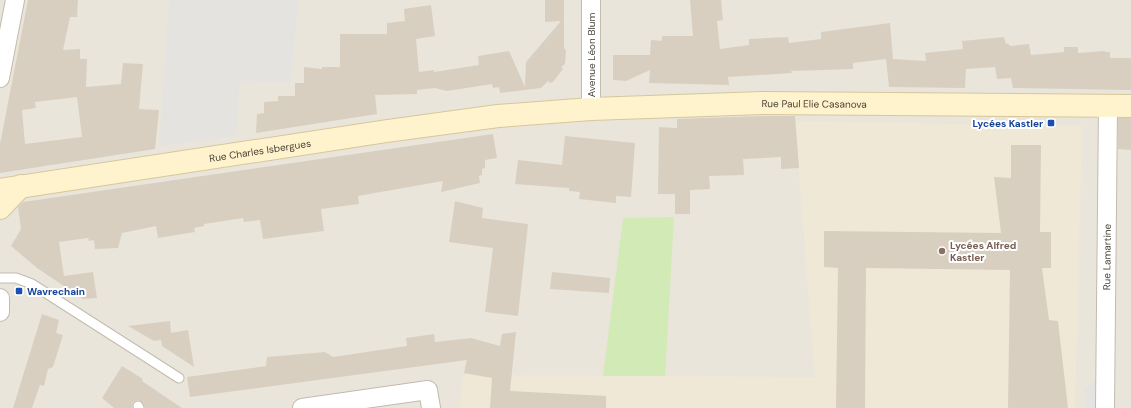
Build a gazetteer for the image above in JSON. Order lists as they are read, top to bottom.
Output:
{
  "streets": {
    "main road": ["Rue Paul Elie Casanova", "Rue Charles Isbergues"],
    "street": ["Avenue Léon Blum", "Rue Lamartine"]
  },
  "crossings": [
    ["Avenue Léon Blum", "Rue Paul Elie Casanova"],
    ["Rue Paul Elie Casanova", "Rue Charles Isbergues"],
    ["Rue Paul Elie Casanova", "Rue Lamartine"]
  ],
  "places": {
    "transit": ["Lycées Kastler", "Wavrechain"],
    "other": ["Lycées Alfred Kastler"]
  }
}
